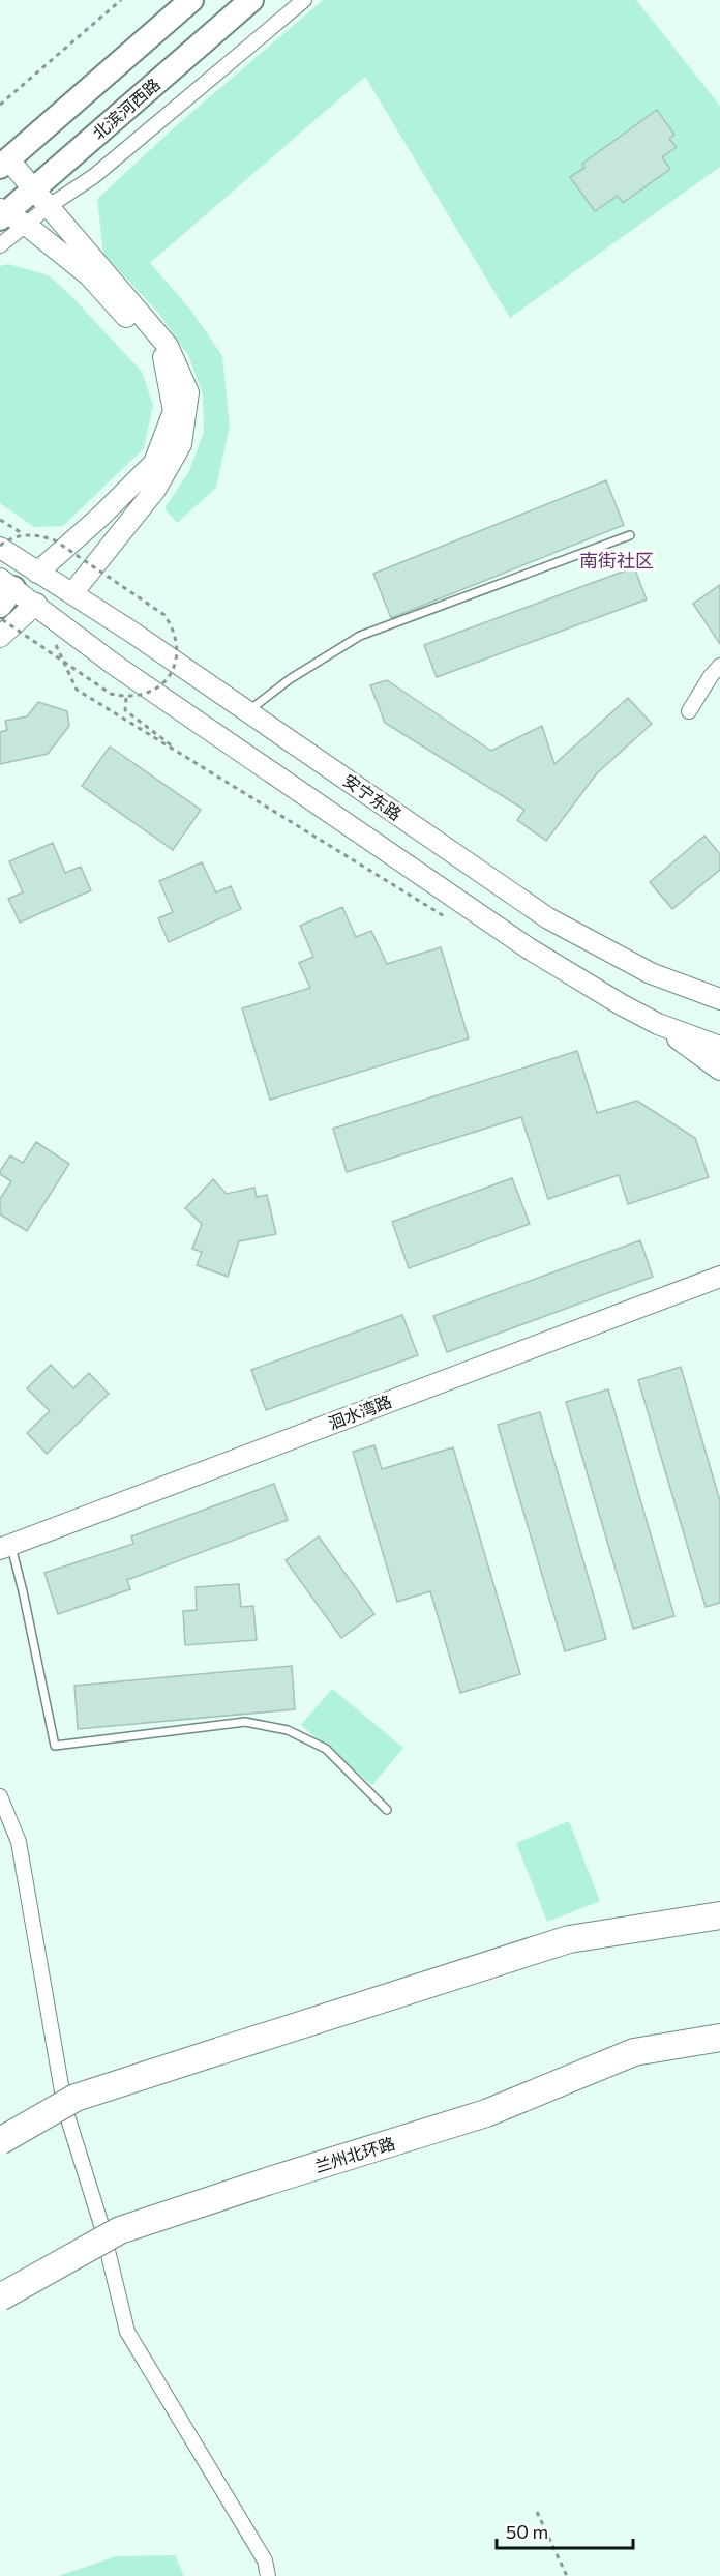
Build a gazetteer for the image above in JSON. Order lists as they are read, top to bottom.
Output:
{
  "streets": {
    "highway": ["兰州北环路"],
    "main road": ["北滨河西路", "安宁东路", "洄水湾路"]
  },
  "districts": ["南街社区"],
  "scale_bar": "50 m"
}
